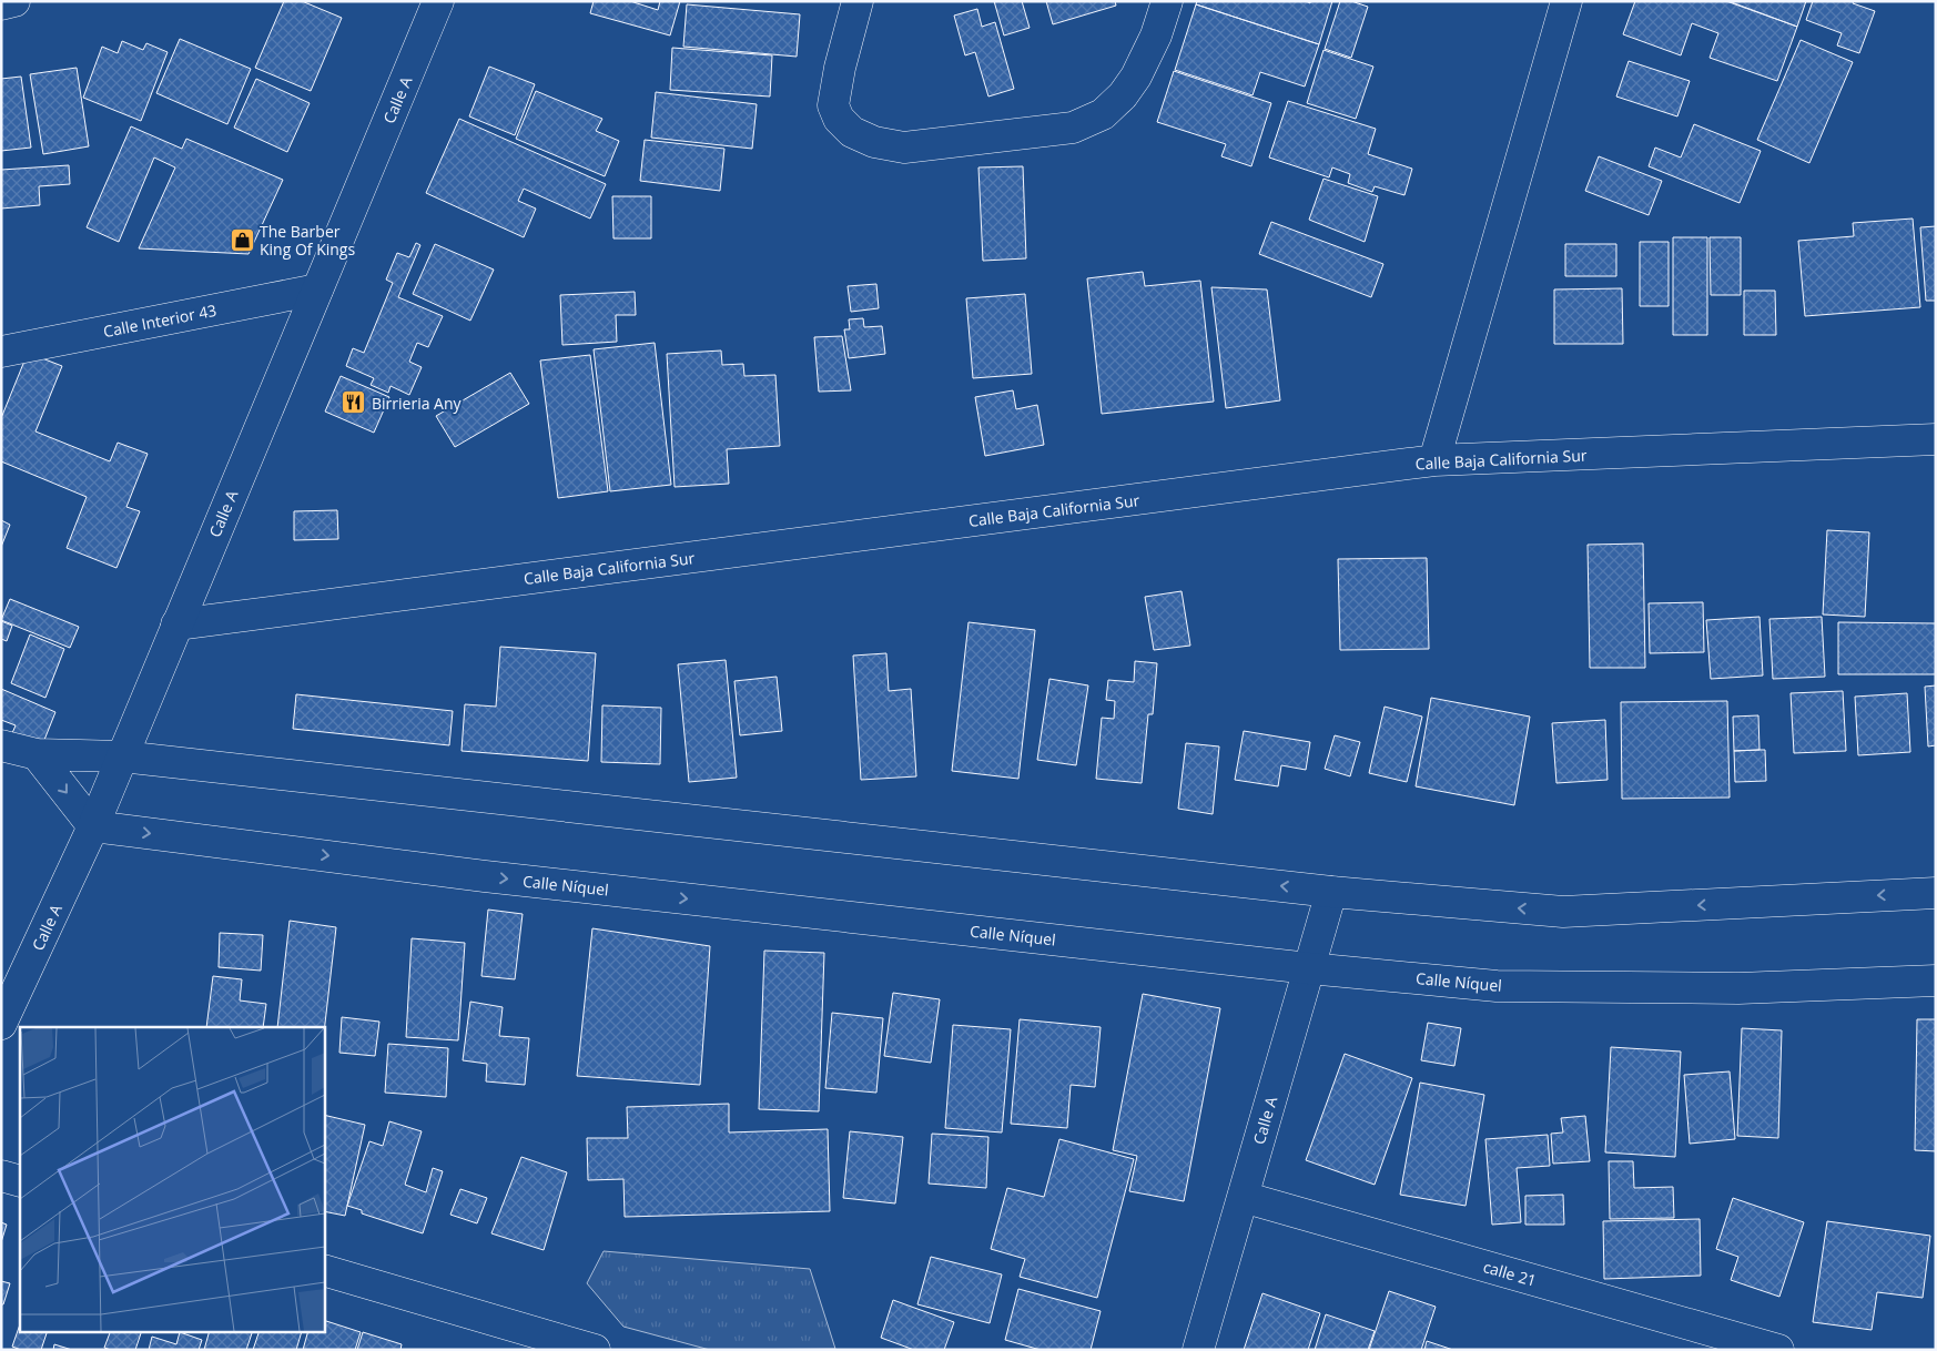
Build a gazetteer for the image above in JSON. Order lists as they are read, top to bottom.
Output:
{
  "streets": {
    "street": [
      "Calle A",
      "Calle Interior 43",
      "Calle Baja California Sur",
      "Calle Níquel",
      "calle 21"
    ]
  },
  "crossings": [
    ["Calle A", "Calle Interior 43"],
    ["Calle A", "Calle Baja California Sur"],
    ["Calle A", "Calle Níquel"],
    ["Calle A", "calle 21"]
  ],
  "places": {
    "shop": ["The Barber King Of Kings"],
    "restaurant": ["Birrieria Any"]
  }
}
